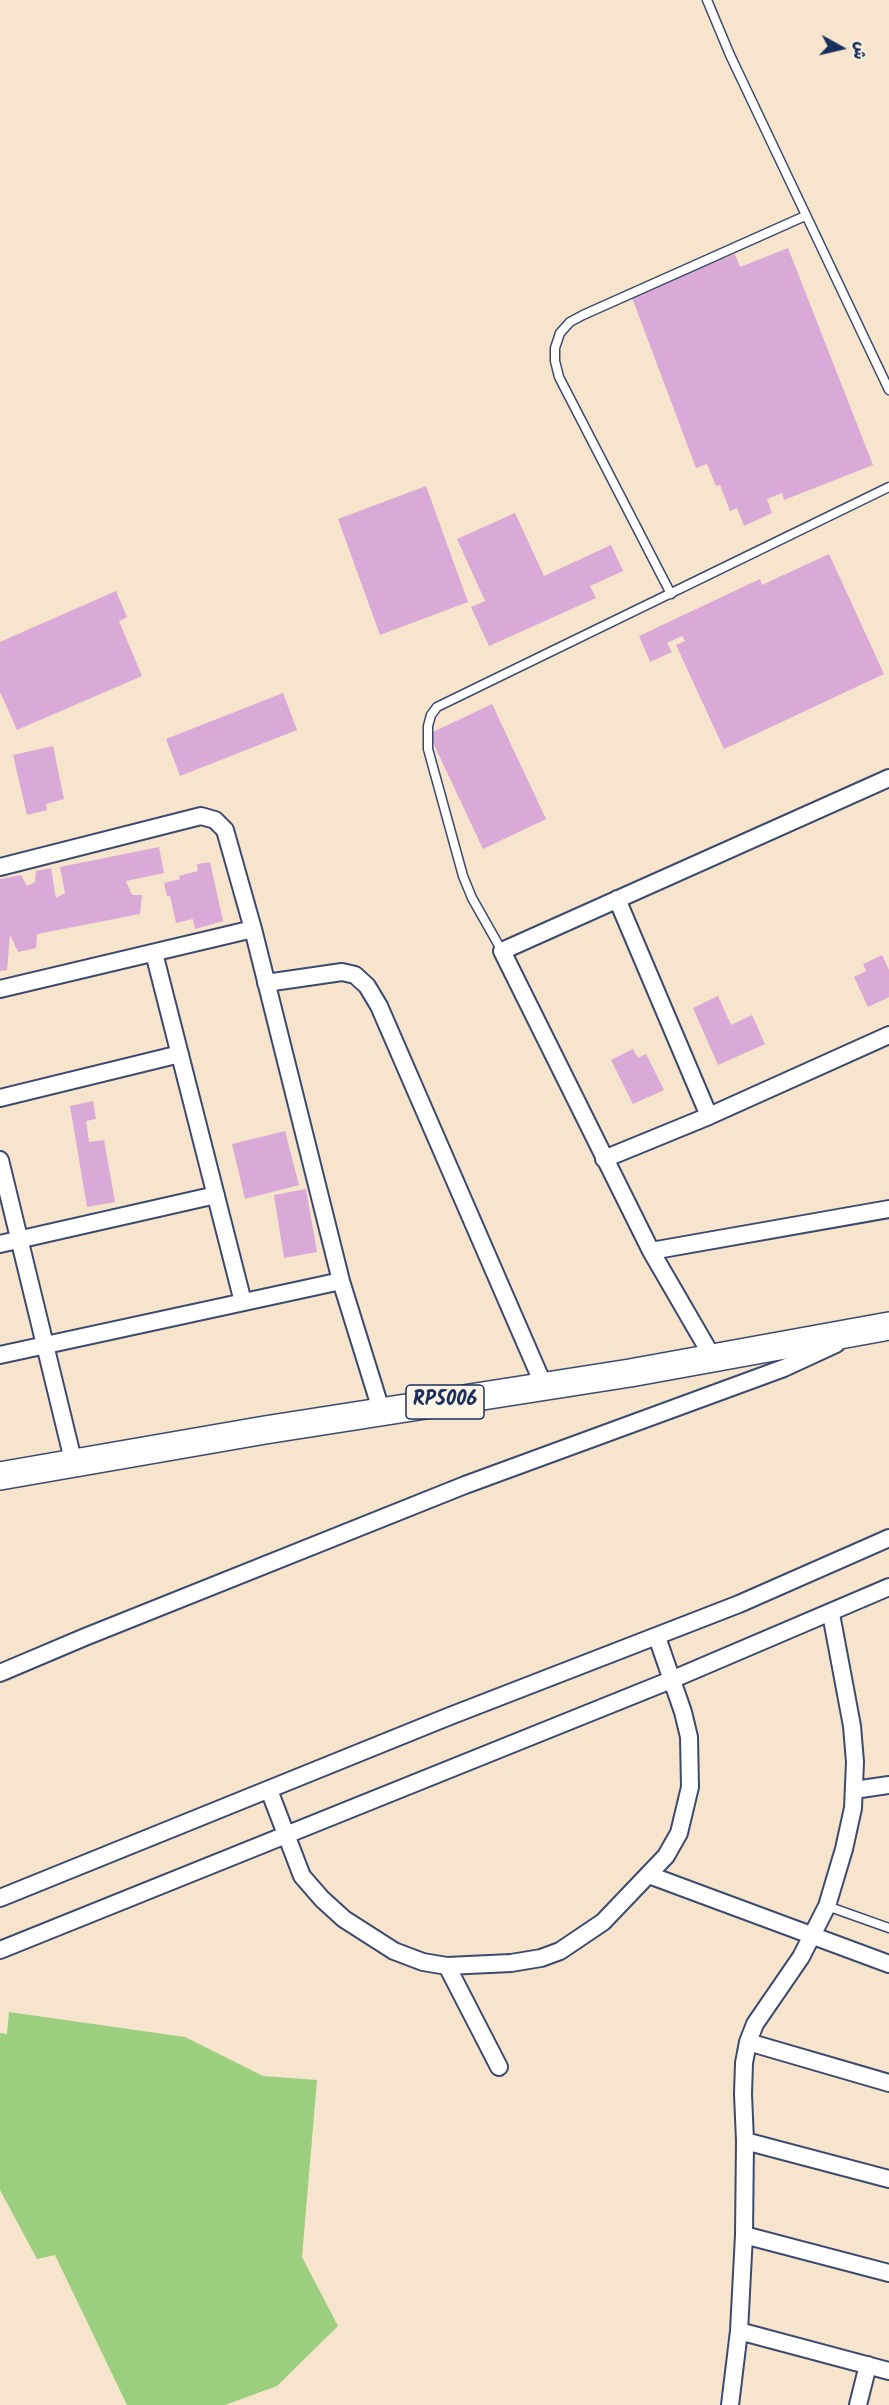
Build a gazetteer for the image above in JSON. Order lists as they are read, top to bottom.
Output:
{
  "streets": {
    "main road": ["RP5006"]
  },
  "north": "right"
}
